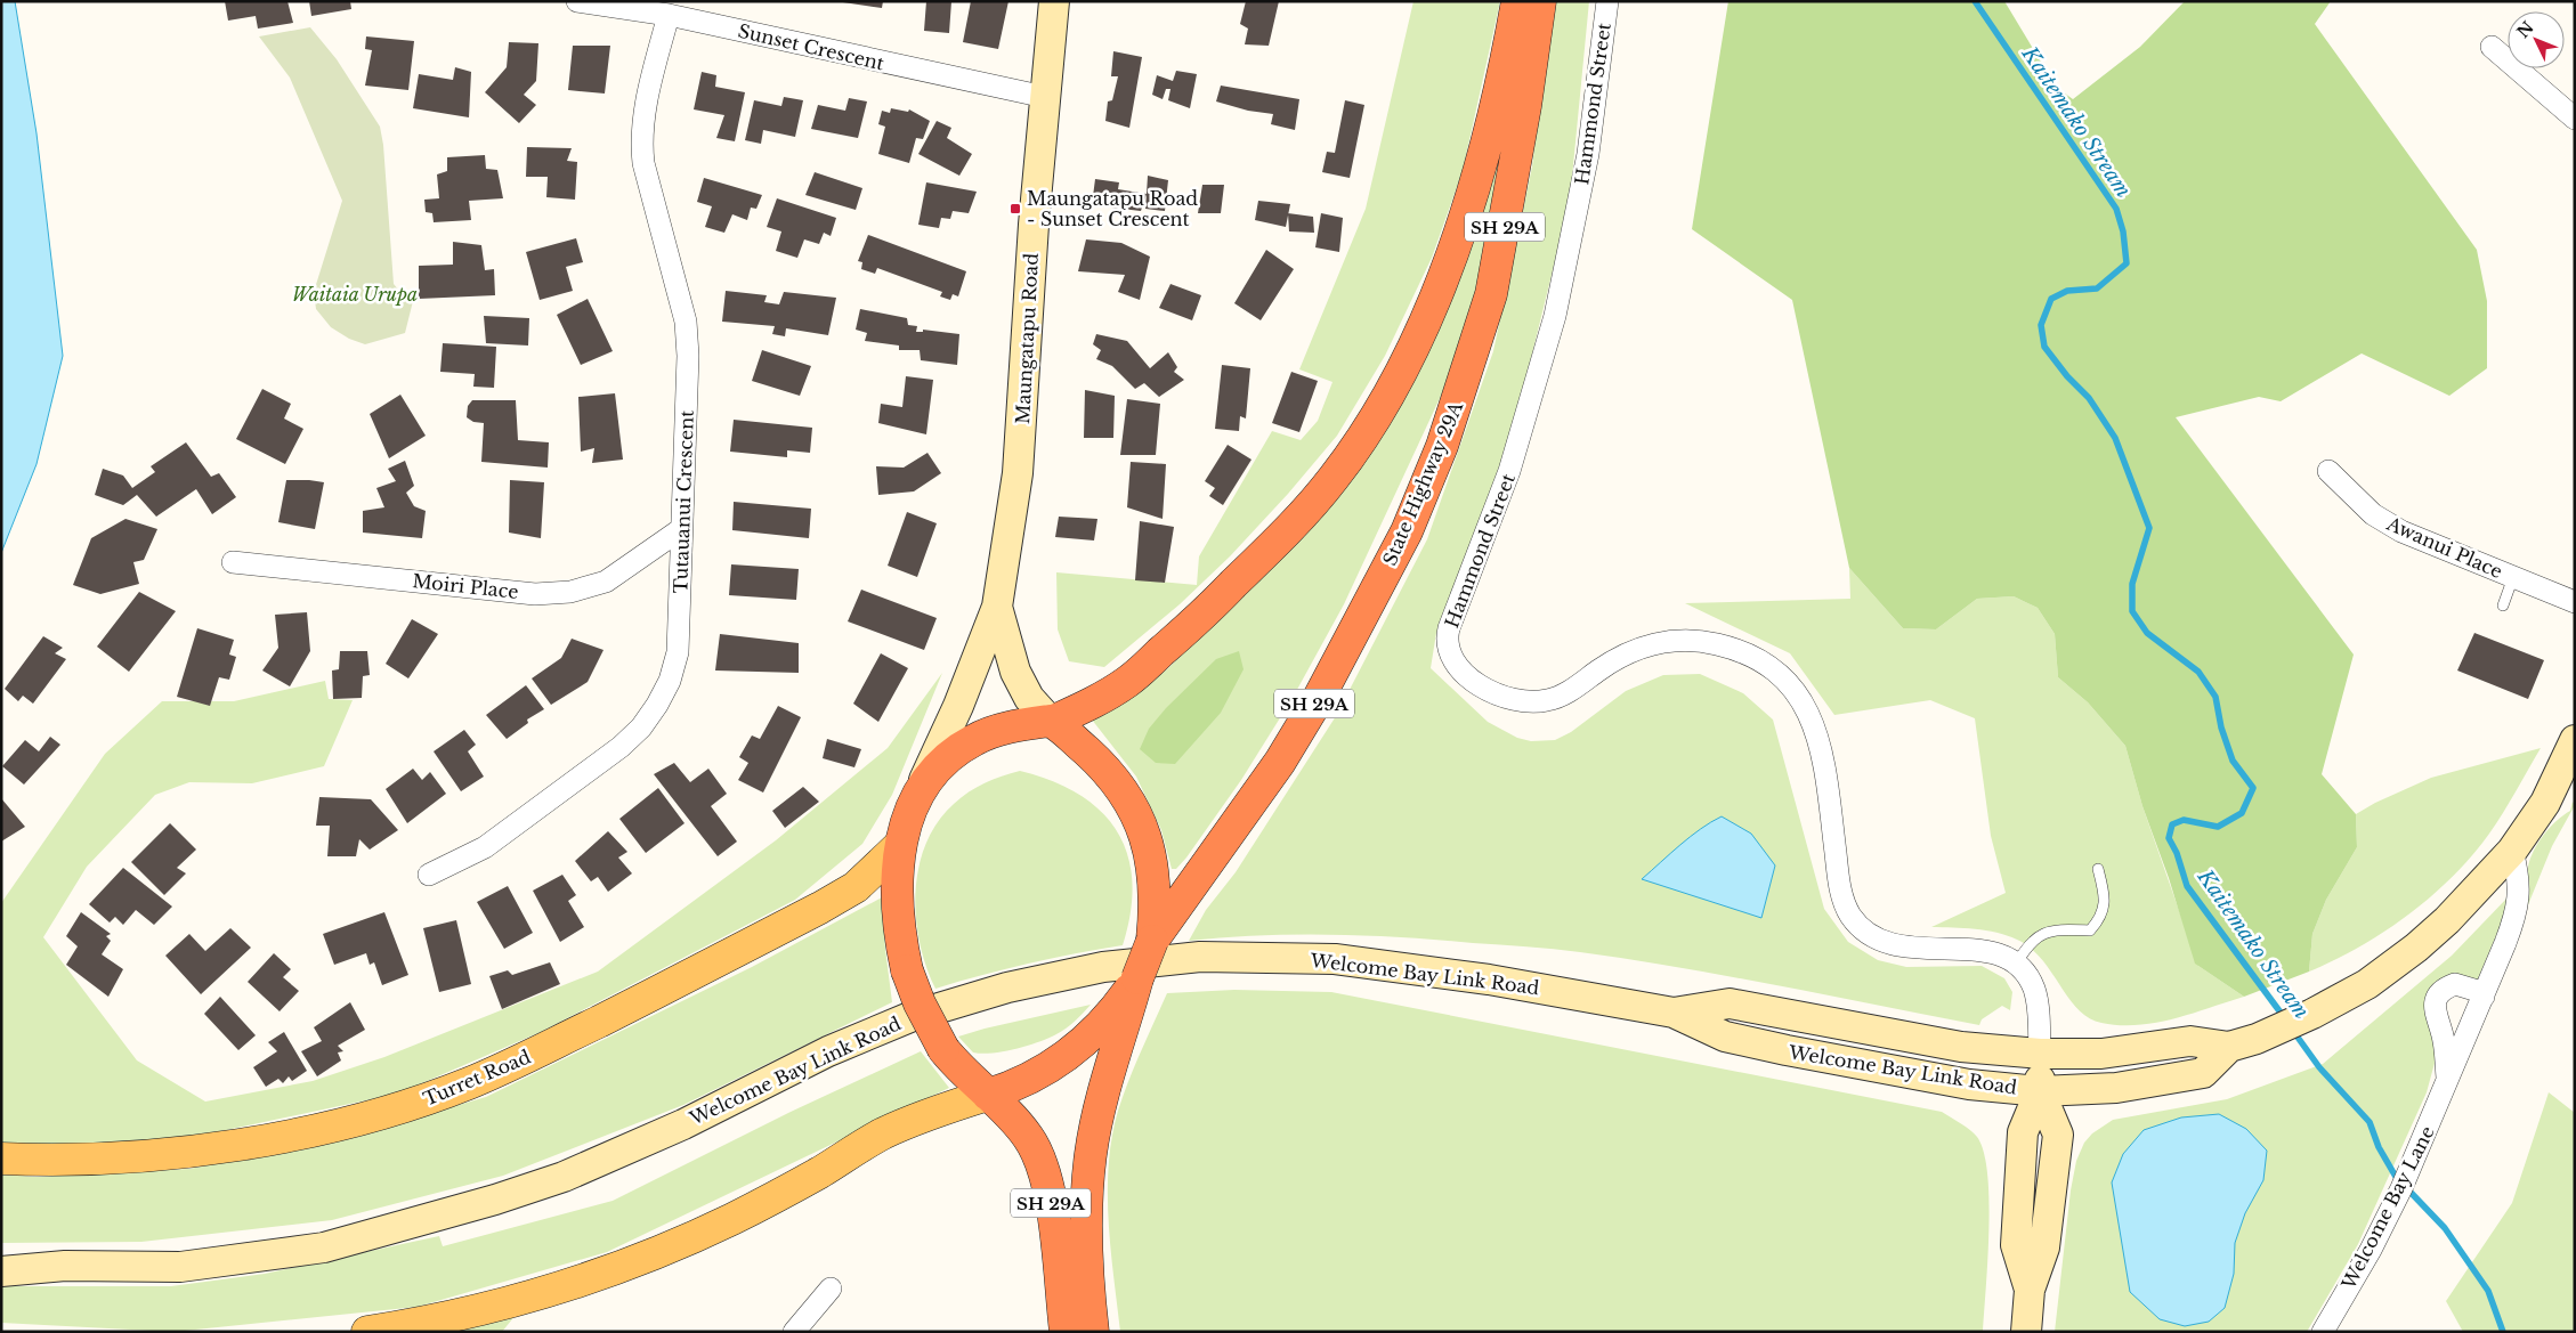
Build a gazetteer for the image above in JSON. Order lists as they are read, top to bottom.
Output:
{
  "streets": {
    "highway": ["SH 29A", "State Highway 29A"],
    "main road": ["Maungatapu Road", "Welcome Bay Link Road", "Turret Road"],
    "street": [
      "Sunset Crescent",
      "Hammond Street",
      "Tutauanui Crescent",
      "Awanui Place",
      "Moiri Place",
      "Welcome Bay Lane"
    ]
  },
  "crossings": [
    ["Sunset Crescent", "Maungatapu Road"],
    ["Sunset Crescent", "Tutauanui Crescent"],
    ["Hammond Street", "Welcome Bay Link Road"],
    ["SH 29A", "Maungatapu Road"],
    ["SH 29A", "State Highway 29A"],
    ["SH 29A", "Turret Road"],
    ["Tutauanui Crescent", "Moiri Place"],
    ["Welcome Bay Link Road", "Welcome Bay Lane"]
  ],
  "water": ["Kaitemako Stream"],
  "parks": ["Waitaia Urupa"],
  "places": {
    "transit": ["Maungatapu Road - Sunset Crescent"]
  },
  "north": "top left"
}
